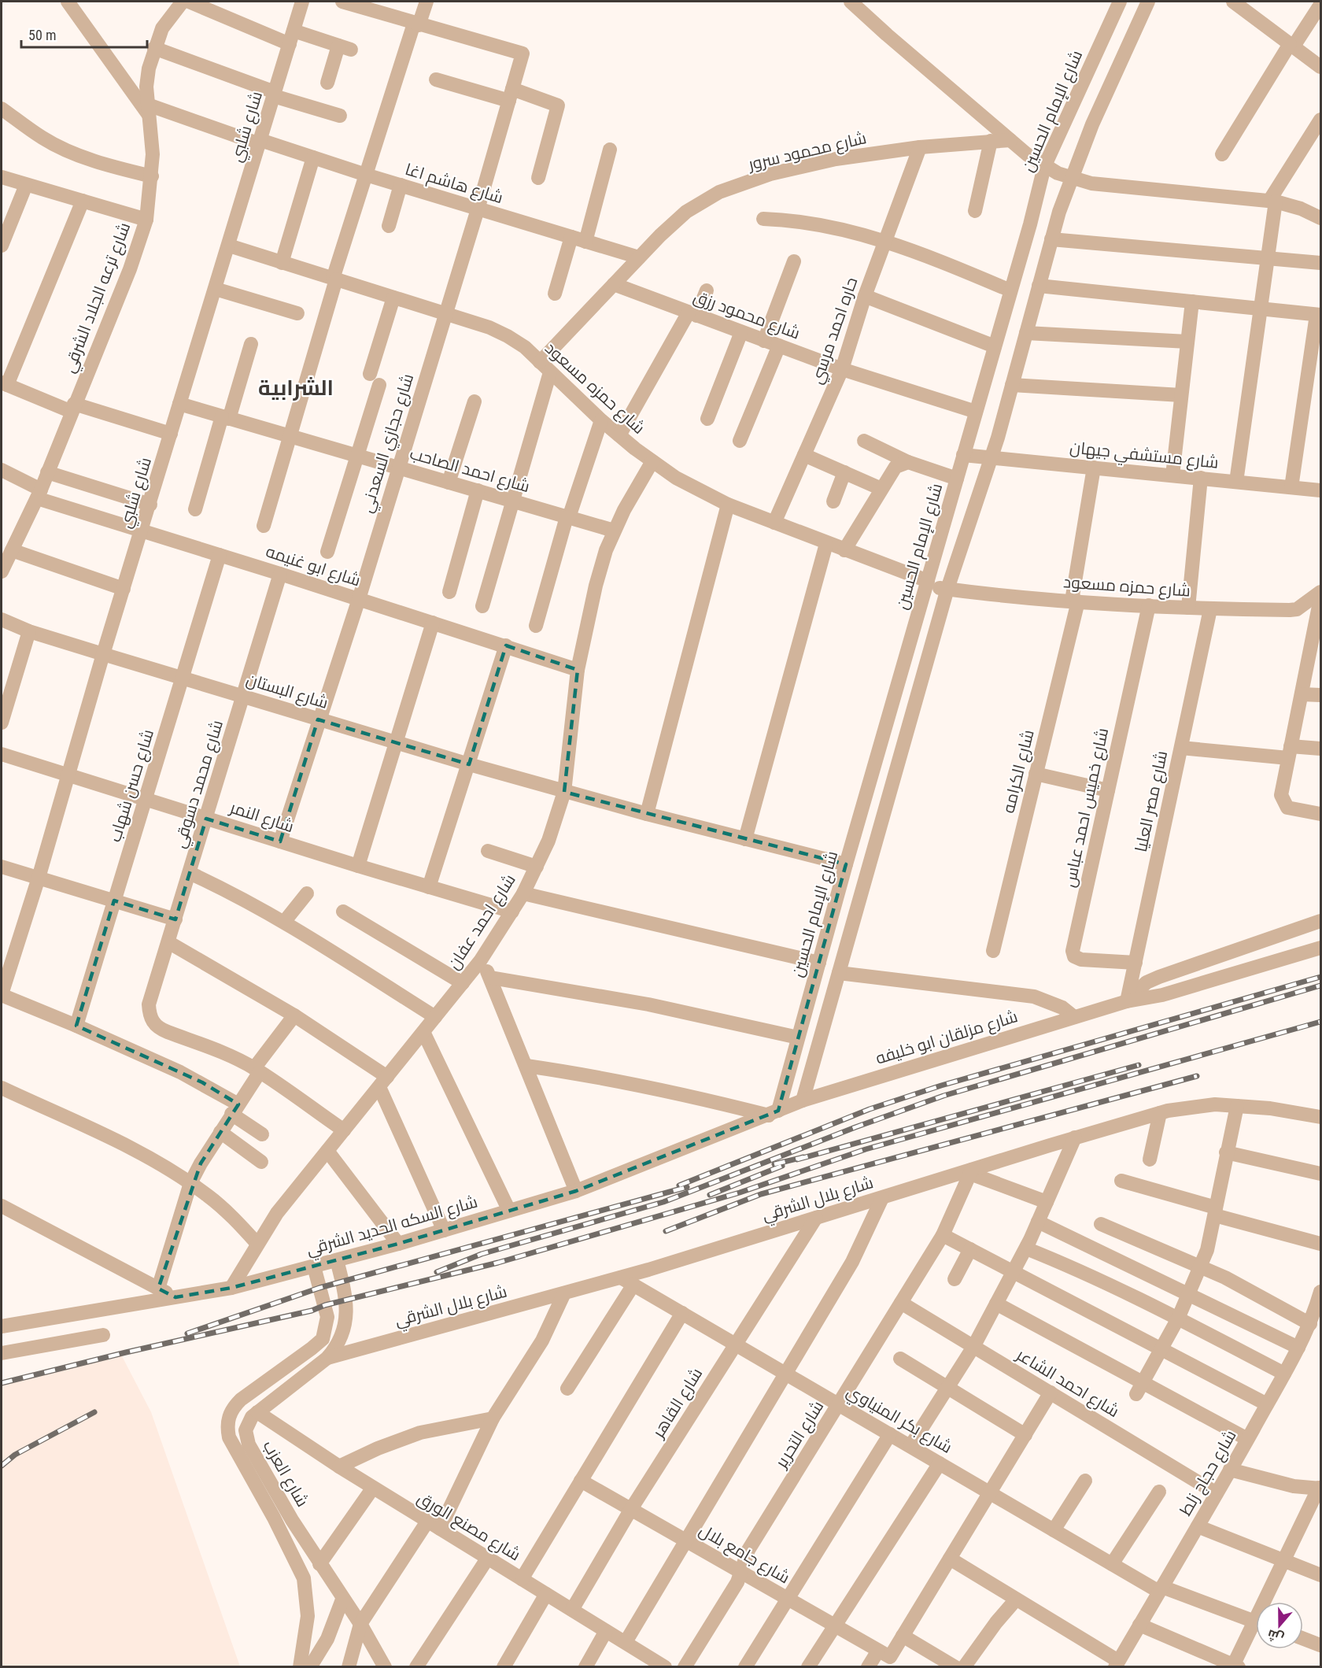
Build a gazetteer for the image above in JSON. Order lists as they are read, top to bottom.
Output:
{
  "streets": {
    "street": [
      "شارع الإمام الحسين",
      "شارع شلبي",
      "شارع محمود سرور",
      "شارع هاشم اغا",
      "شارع ترعه الجلاد الشرقي",
      "شارع محمود رزق",
      "حاره احمد مرسي",
      "شارع حمزه مسعود",
      "شارع حجازي السعدني",
      "شارع مستشفي جيهان",
      "شارع احمد الصاحب",
      "شارع ابو غنيمه",
      "شارع البستان",
      "شارع الكرامه",
      "شارع محمد دسوقي",
      "شارع حسن شهاب",
      "شارع مصر العليا",
      "شارع خميس احمد عباس",
      "شارع النمر",
      "شارع احمد عفان",
      "شارع مزلقان ابو خليفه",
      "شارع بلال الشرقي",
      "شارع السكه الحديد الشرقي",
      "شارع احمد الشاعر",
      "شارع القاهر",
      "شارع بكر المنياوي",
      "شارع التحرير",
      "شارع حجاج زلط",
      "شارع العزب",
      "شارع مصنع الورق",
      "شارع جامع بلال"
    ]
  },
  "crossings": [
    ["شارع الإمام الحسين", "شارع محمود رزق"],
    ["شارع الإمام الحسين", "شارع حمزه مسعود"],
    ["شارع الإمام الحسين", "شارع مستشفي جيهان"],
    ["شارع الإمام الحسين", "شارع البستان"],
    ["شارع الإمام الحسين", "شارع مزلقان ابو خليفه"],
    ["شارع الإمام الحسين", "شارع السكه الحديد الشرقي"],
    ["شارع شلبي", "شارع هاشم اغا"],
    ["شارع شلبي", "شارع حمزه مسعود"],
    ["شارع شلبي", "شارع احمد الصاحب"],
    ["شارع شلبي", "شارع ابو غنيمه"],
    ["شارع شلبي", "شارع البستان"],
    ["شارع شلبي", "شارع النمر"],
    ["شارع محمود سرور", "شارع هاشم اغا"],
    ["شارع محمود سرور", "شارع محمود رزق"],
    ["شارع محمود سرور", "حاره احمد مرسي"],
    ["شارع محمود سرور", "شارع حمزه مسعود"],
    ["شارع هاشم اغا", "شارع ترعه الجلاد الشرقي"],
    ["شارع هاشم اغا", "شارع حجازي السعدني"],
    ["شارع ترعه الجلاد الشرقي", "شارع ابو غنيمه"],
    ["شارع محمود رزق", "حاره احمد مرسي"],
    ["حاره احمد مرسي", "شارع حمزه مسعود"],
    ["شارع حمزه مسعود", "شارع حجازي السعدني"],
    ["شارع حمزه مسعود", "شارع الكرامه"],
    ["شارع حمزه مسعود", "شارع مصر العليا"],
    ["شارع حمزه مسعود", "شارع خميس احمد عباس"],
    ["شارع حمزه مسعود", "شارع احمد عفان"],
    ["شارع حجازي السعدني", "شارع احمد الصاحب"],
    ["شارع حجازي السعدني", "شارع ابو غنيمه"],
    ["شارع حجازي السعدني", "شارع البستان"],
    ["شارع حجازي السعدني", "شارع النمر"],
    ["شارع مستشفي جيهان", "شارع الكرامه"],
    ["شارع احمد الصاحب", "شارع احمد عفان"],
    ["شارع ابو غنيمه", "شارع محمد دسوقي"],
    ["شارع ابو غنيمه", "شارع حسن شهاب"],
    ["شارع ابو غنيمه", "شارع احمد عفان"],
    ["شارع البستان", "شارع محمد دسوقي"],
    ["شارع البستان", "شارع حسن شهاب"],
    ["شارع البستان", "شارع احمد عفان"],
    ["شارع محمد دسوقي", "شارع النمر"],
    ["شارع حسن شهاب", "شارع النمر"],
    ["شارع مصر العليا", "شارع خميس احمد عباس"],
    ["شارع مصر العليا", "شارع مزلقان ابو خليفه"],
    ["شارع النمر", "شارع احمد عفان"],
    ["شارع احمد عفان", "شارع السكه الحديد الشرقي"],
    ["شارع مزلقان ابو خليفه", "شارع السكه الحديد الشرقي"],
    ["شارع بلال الشرقي", "شارع القاهر"],
    ["شارع بلال الشرقي", "شارع بكر المنياوي"],
    ["شارع بلال الشرقي", "شارع التحرير"],
    ["شارع بلال الشرقي", "شارع العزب"],
    ["شارع السكه الحديد الشرقي", "شارع العزب"],
    ["شارع احمد الشاعر", "شارع التحرير"],
    ["شارع احمد الشاعر", "شارع حجاج زلط"],
    ["شارع القاهر", "شارع بكر المنياوي"],
    ["شارع القاهر", "شارع مصنع الورق"],
    ["شارع القاهر", "شارع جامع بلال"],
    ["شارع بكر المنياوي", "شارع التحرير"],
    ["شارع بكر المنياوي", "شارع حجاج زلط"],
    ["شارع التحرير", "شارع جامع بلال"],
    ["شارع العزب", "شارع مصنع الورق"]
  ],
  "districts": ["الشرابية"],
  "scale_bar": "50 m",
  "north": "bottom"
}
